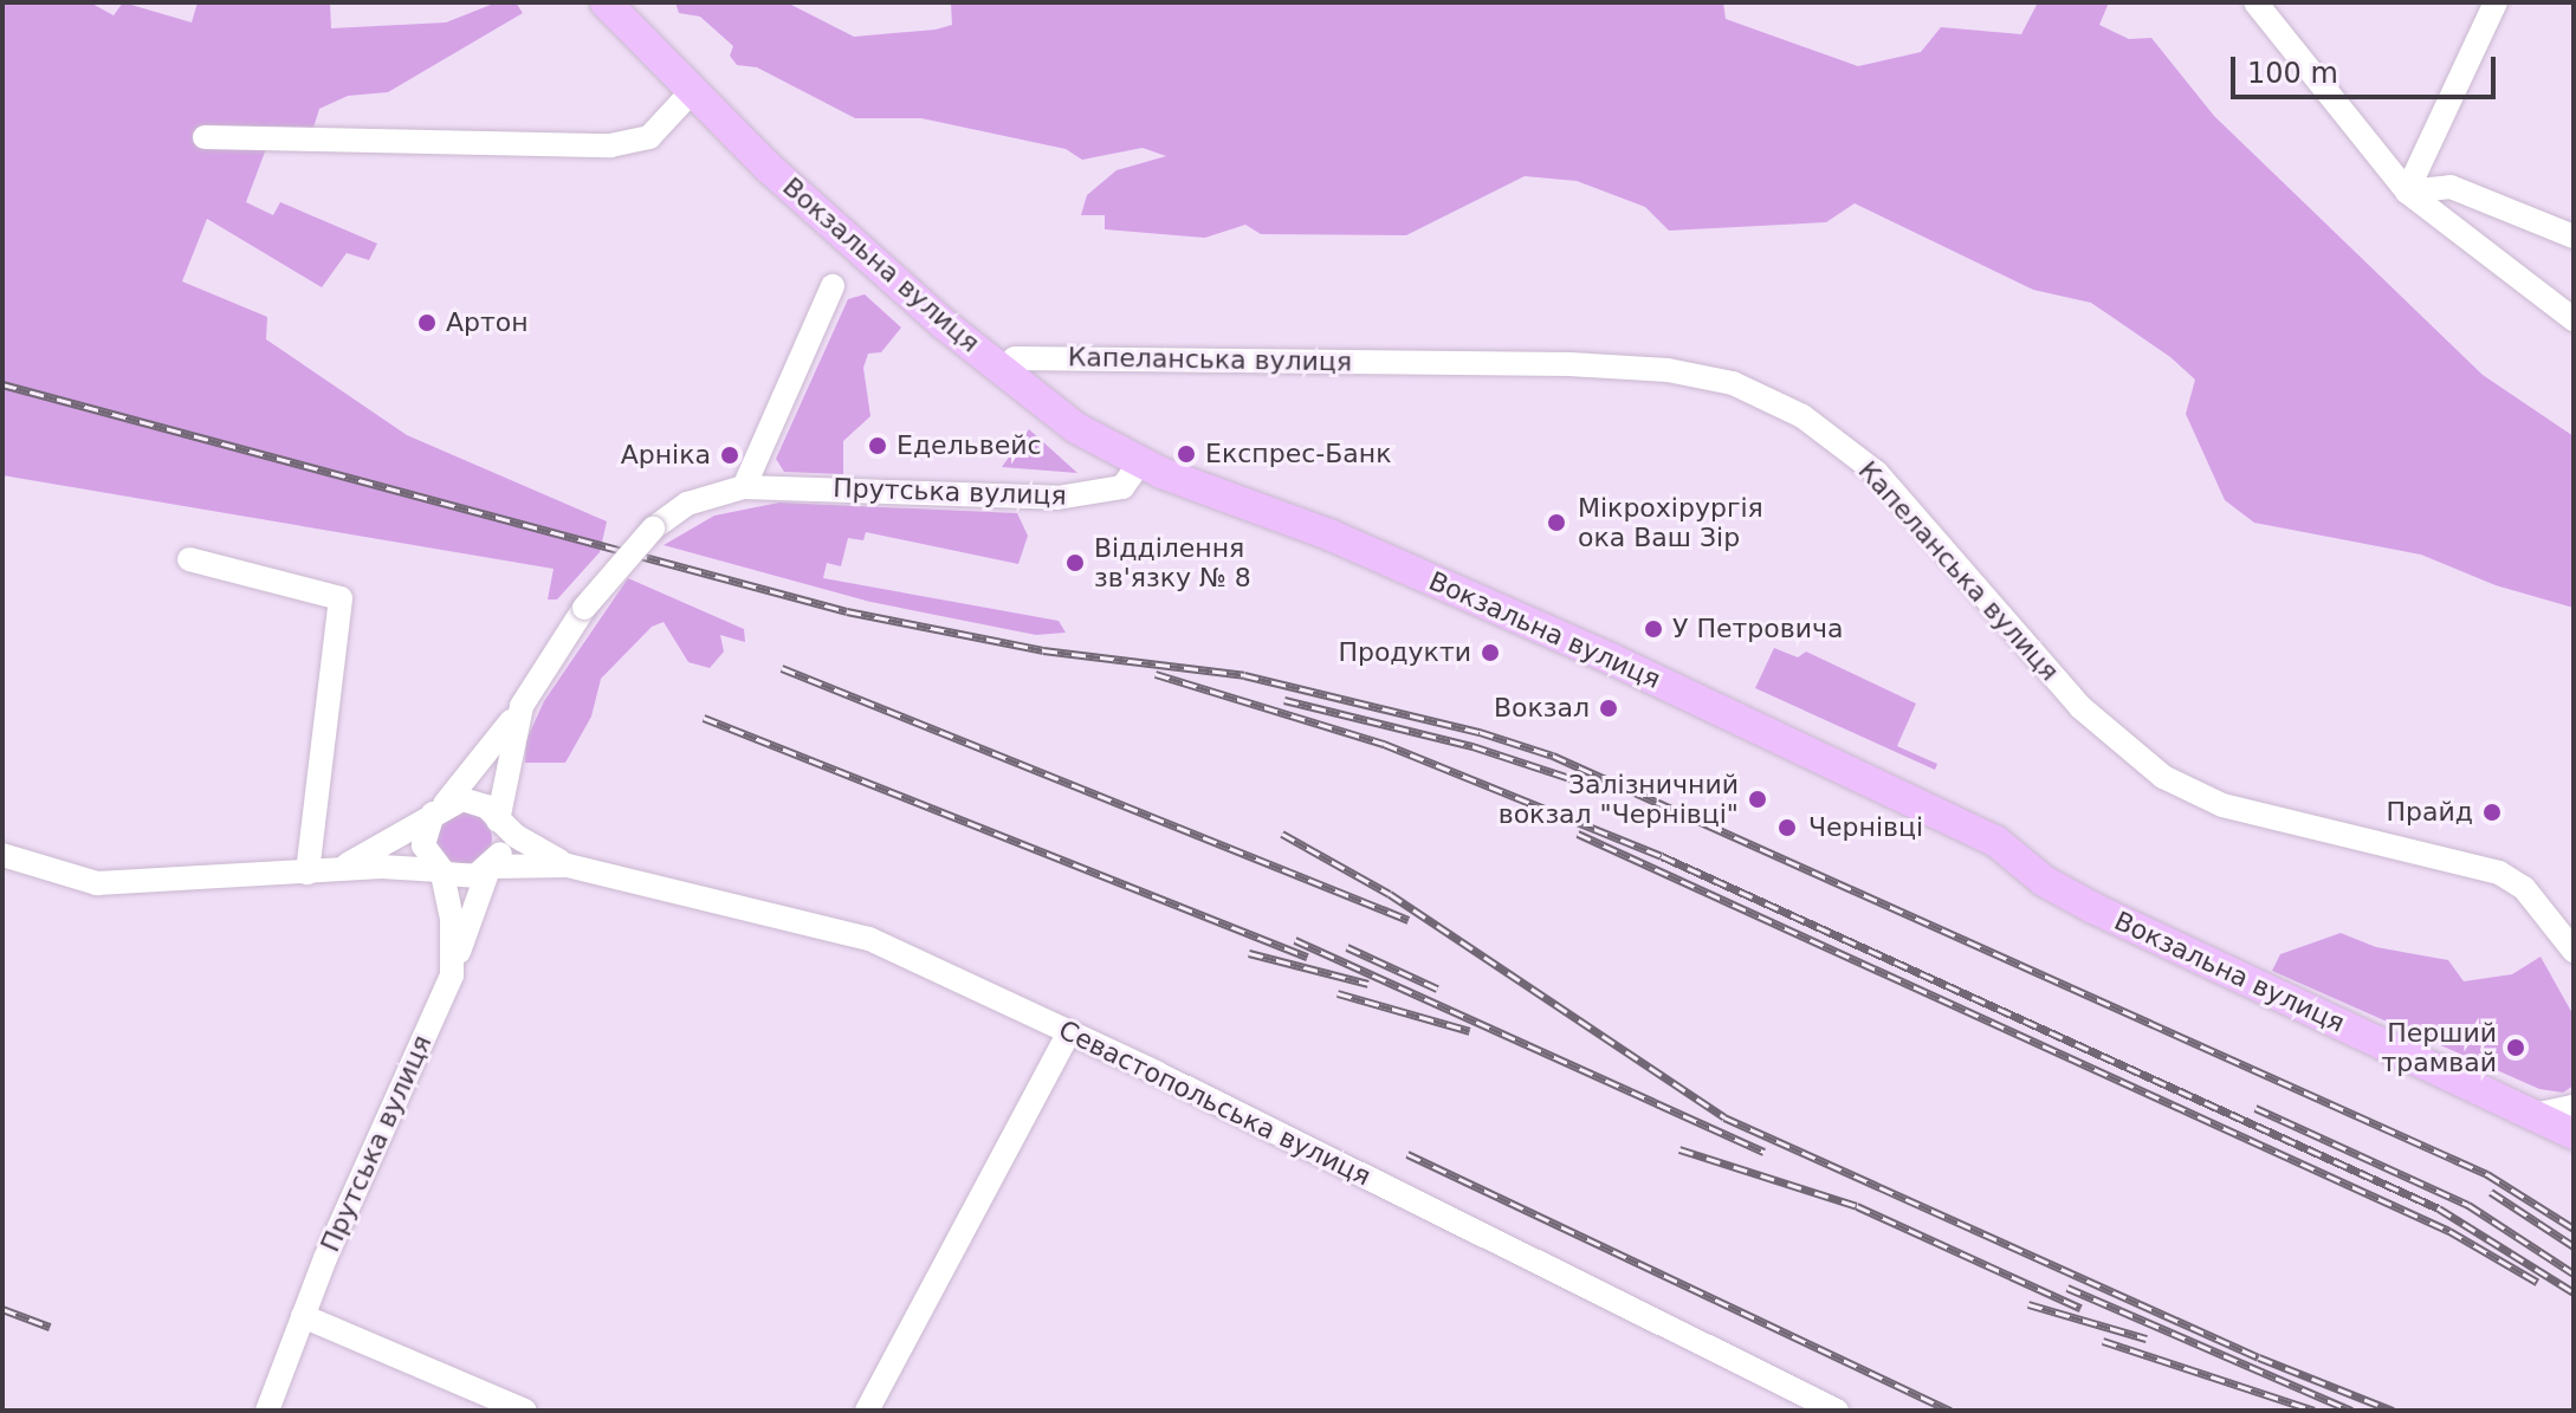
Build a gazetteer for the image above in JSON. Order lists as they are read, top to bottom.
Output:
{
  "streets": {
    "main road": ["Вокзальна вулиця"],
    "street": ["Капеланська вулиця", "Прутська вулиця", "Севастопольська вулиця"]
  },
  "crossings": [
    ["Вокзальна вулиця", "Капеланська вулиця"],
    ["Вокзальна вулиця", "Прутська вулиця"]
  ],
  "places": [
    "Артон",
    "Едельвейс",
    "Eкспрес-Банк",
    "Арніка",
    "Мікрохірургія ока Ваш Зір",
    "Відділення зв'язку № 8",
    "У Петровича",
    "Продукти",
    "Вокзал",
    "Залізничний вокзал \"Чернівці\"",
    "Прайд",
    "Чернівці",
    "Перший трамвай"
  ],
  "scale_bar": "100 m"
}
